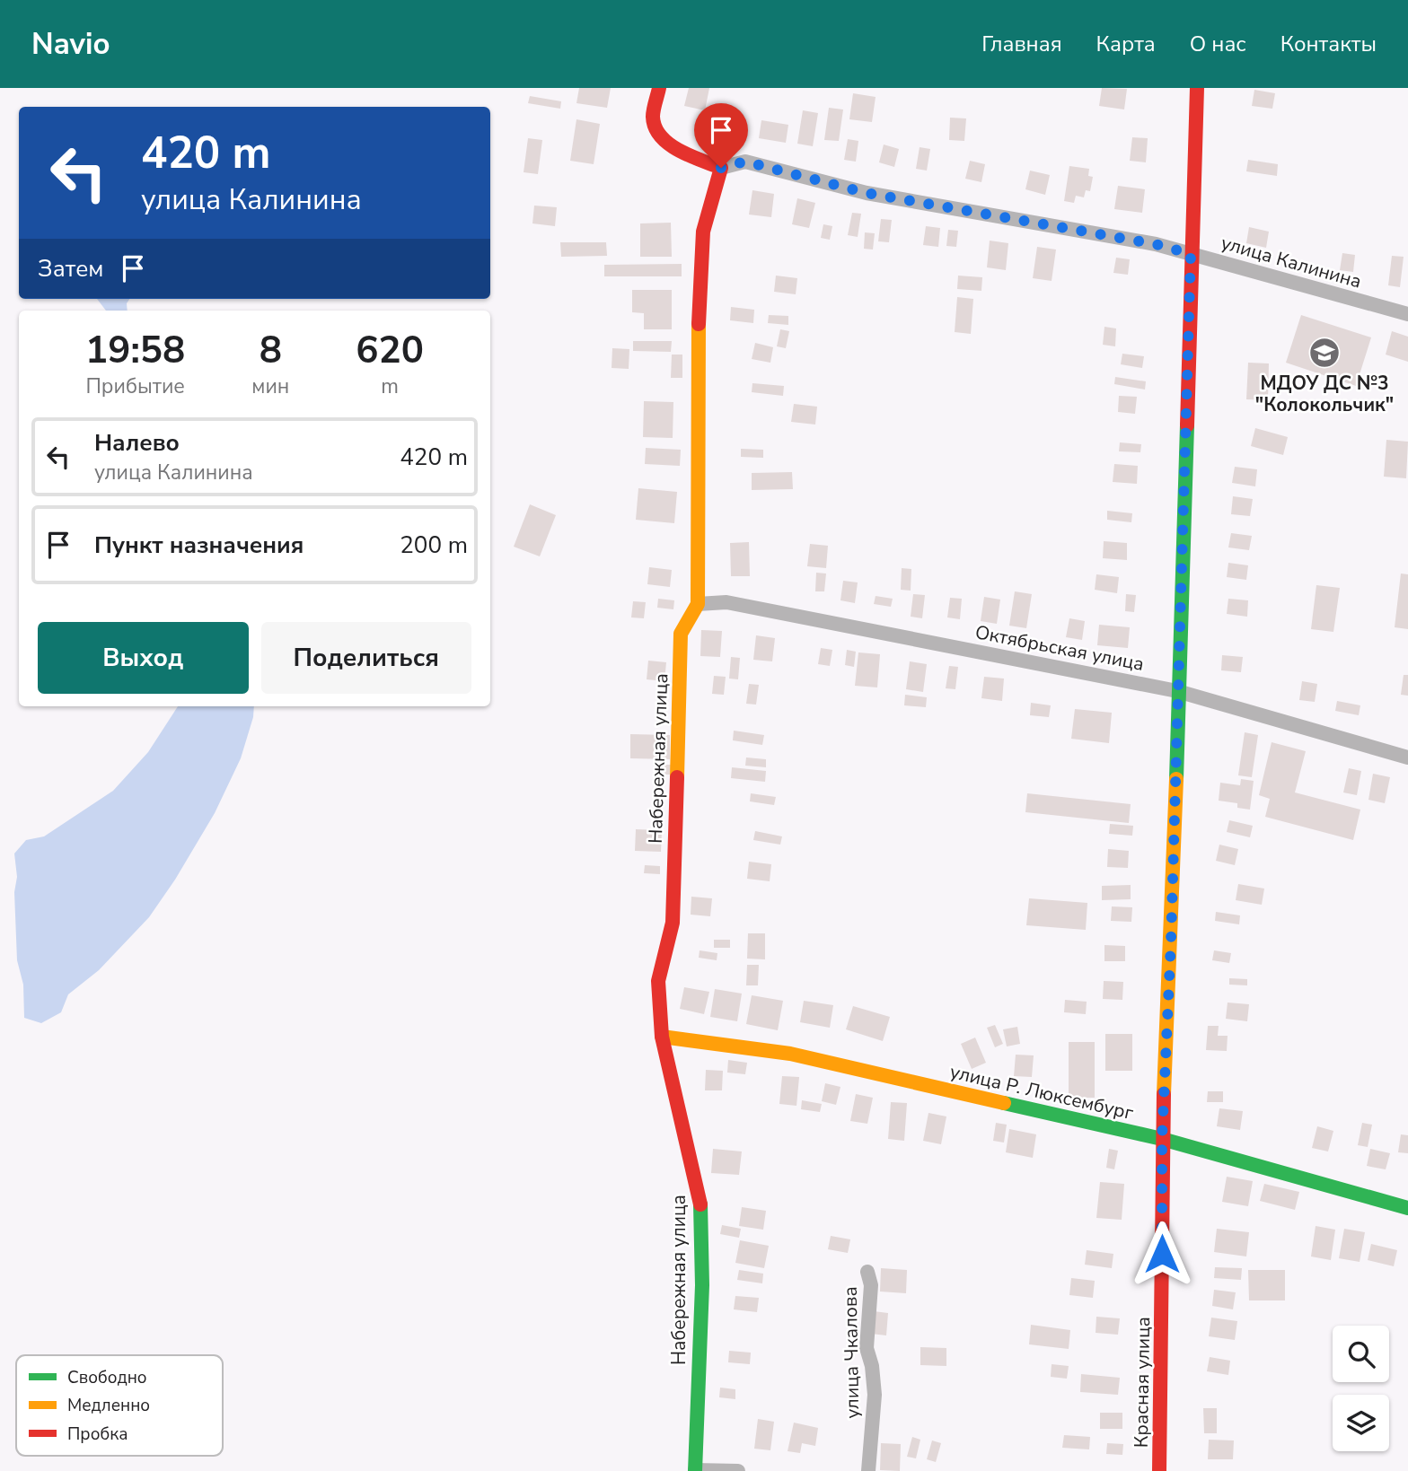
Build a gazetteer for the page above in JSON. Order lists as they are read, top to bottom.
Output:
{
  "streets": {
    "street": [
      "улица Калинина",
      "Октябрьская улица",
      "Набережная улица",
      "улица Р. Люксембург",
      "улица Чкалова",
      "Красная улица"
    ]
  },
  "crossings": [
    ["улица Калинина", "Набережная улица"],
    ["улица Калинина", "Красная улица"],
    ["Октябрьская улица", "Набережная улица"],
    ["Октябрьская улица", "Красная улица"],
    ["Набережная улица", "улица Р. Люксембург"],
    ["улица Р. Люксембург", "Красная улица"]
  ],
  "places": {
    "school or university": ["МДОУ ДС №3 \"Колокольчик\""]
  },
  "legend": ["Свободно", "Медленно", "Пробка"],
  "page": {
    "header": "Navio",
    "nav": [
      "Главная",
      "Карта",
      "О нас",
      "Контакты"
    ],
    "turn": ["420 m", "улица Калинина"],
    "then": "Затем",
    "eta": [
      "19:58",
      "Прибытие",
      "8",
      "мин",
      "620",
      "m"
    ],
    "list": [
      {
        "name": "Налево",
        "note": "улица Калинина",
        "value": "420 m"
      },
      {
        "name": "Пункт назначения",
        "value": "200 m"
      }
    ],
    "buttons": ["Выход", "Поделиться"]
  }
}
